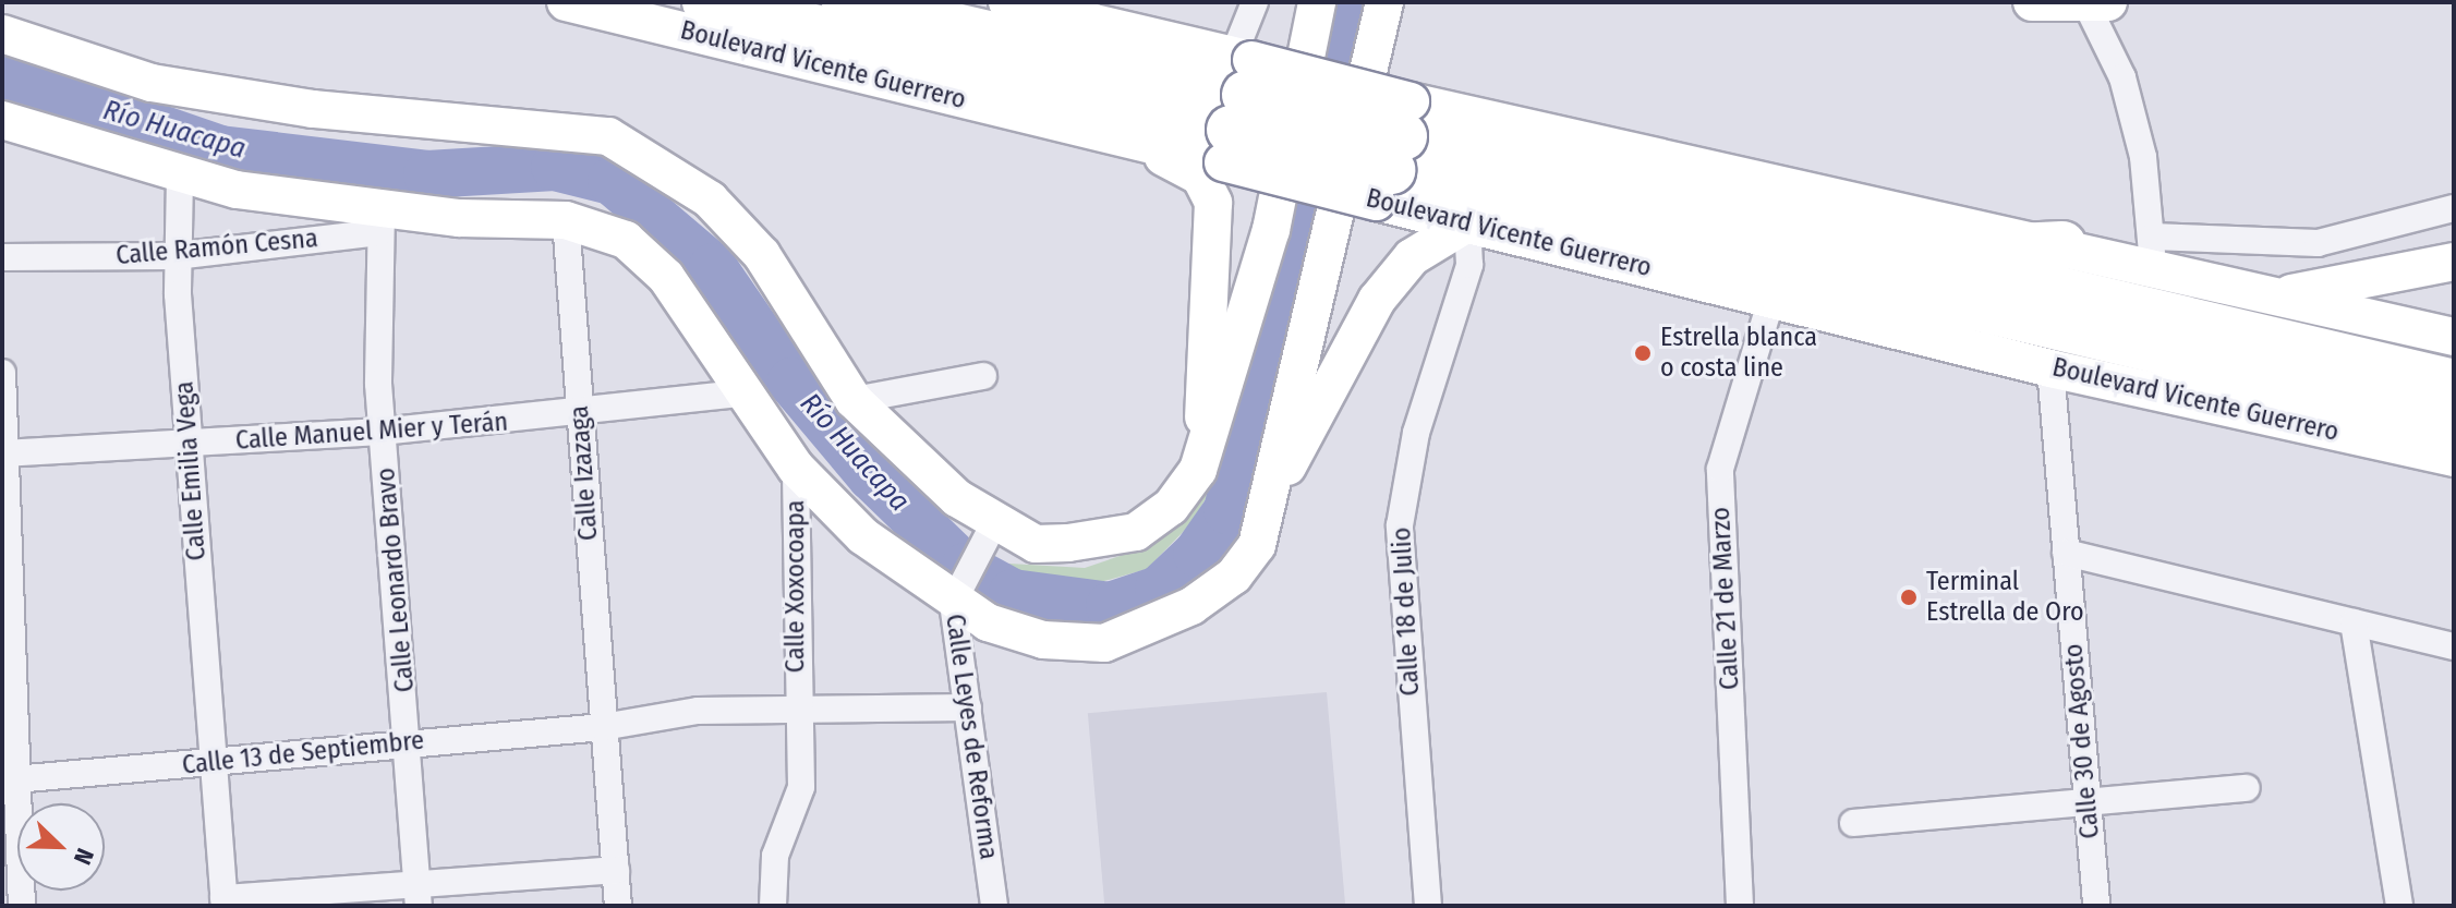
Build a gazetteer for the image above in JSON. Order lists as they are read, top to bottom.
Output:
{
  "streets": {
    "highway": ["Boulevard Vicente Guerrero"],
    "street": [
      "Calle Ramón Cesna",
      "Calle Manuel Mier y Terán",
      "Calle Emilia Vega",
      "Calle Izazaga",
      "Calle Leonardo Bravo",
      "Calle Xoxocoapa",
      "Calle 21 de Marzo",
      "Calle 18 de Julio",
      "Calle Leyes de Reforma",
      "Calle 30 de Agosto",
      "Calle 13 de Septiembre"
    ]
  },
  "crossings": [
    ["Boulevard Vicente Guerrero", "Calle 21 de Marzo"],
    ["Boulevard Vicente Guerrero", "Calle 18 de Julio"],
    ["Boulevard Vicente Guerrero", "Calle 30 de Agosto"],
    ["Calle Ramón Cesna", "Calle Emilia Vega"],
    ["Calle Ramón Cesna", "Calle Leonardo Bravo"],
    ["Calle Manuel Mier y Terán", "Calle Emilia Vega"],
    ["Calle Manuel Mier y Terán", "Calle Izazaga"],
    ["Calle Manuel Mier y Terán", "Calle Leonardo Bravo"],
    ["Calle Emilia Vega", "Calle 13 de Septiembre"],
    ["Calle Izazaga", "Calle 13 de Septiembre"],
    ["Calle Leonardo Bravo", "Calle 13 de Septiembre"],
    ["Calle Xoxocoapa", "Calle 13 de Septiembre"]
  ],
  "water": ["Río Huacapa"],
  "places": ["Estrella blanca o costa line", "Terminal Estrella de Oro"],
  "north": "bottom right"
}
